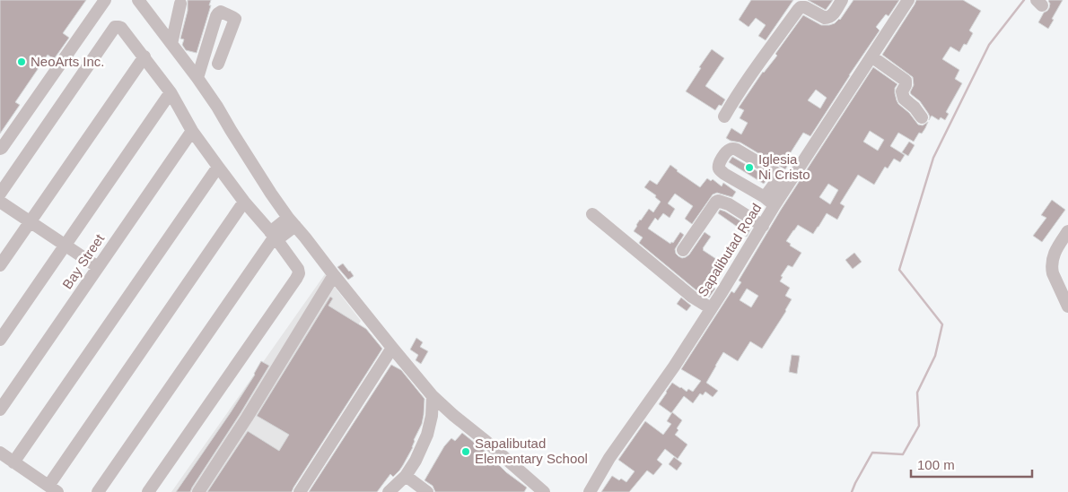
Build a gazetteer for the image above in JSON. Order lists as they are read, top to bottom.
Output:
{
  "streets": {
    "street": ["Sapalibutad Road", "Bay Street"]
  },
  "places": ["NeoArts Inc.", "Iglesia Ni Cristo", "Sapalibutad Elementary School"],
  "scale_bar": "100 m"
}
